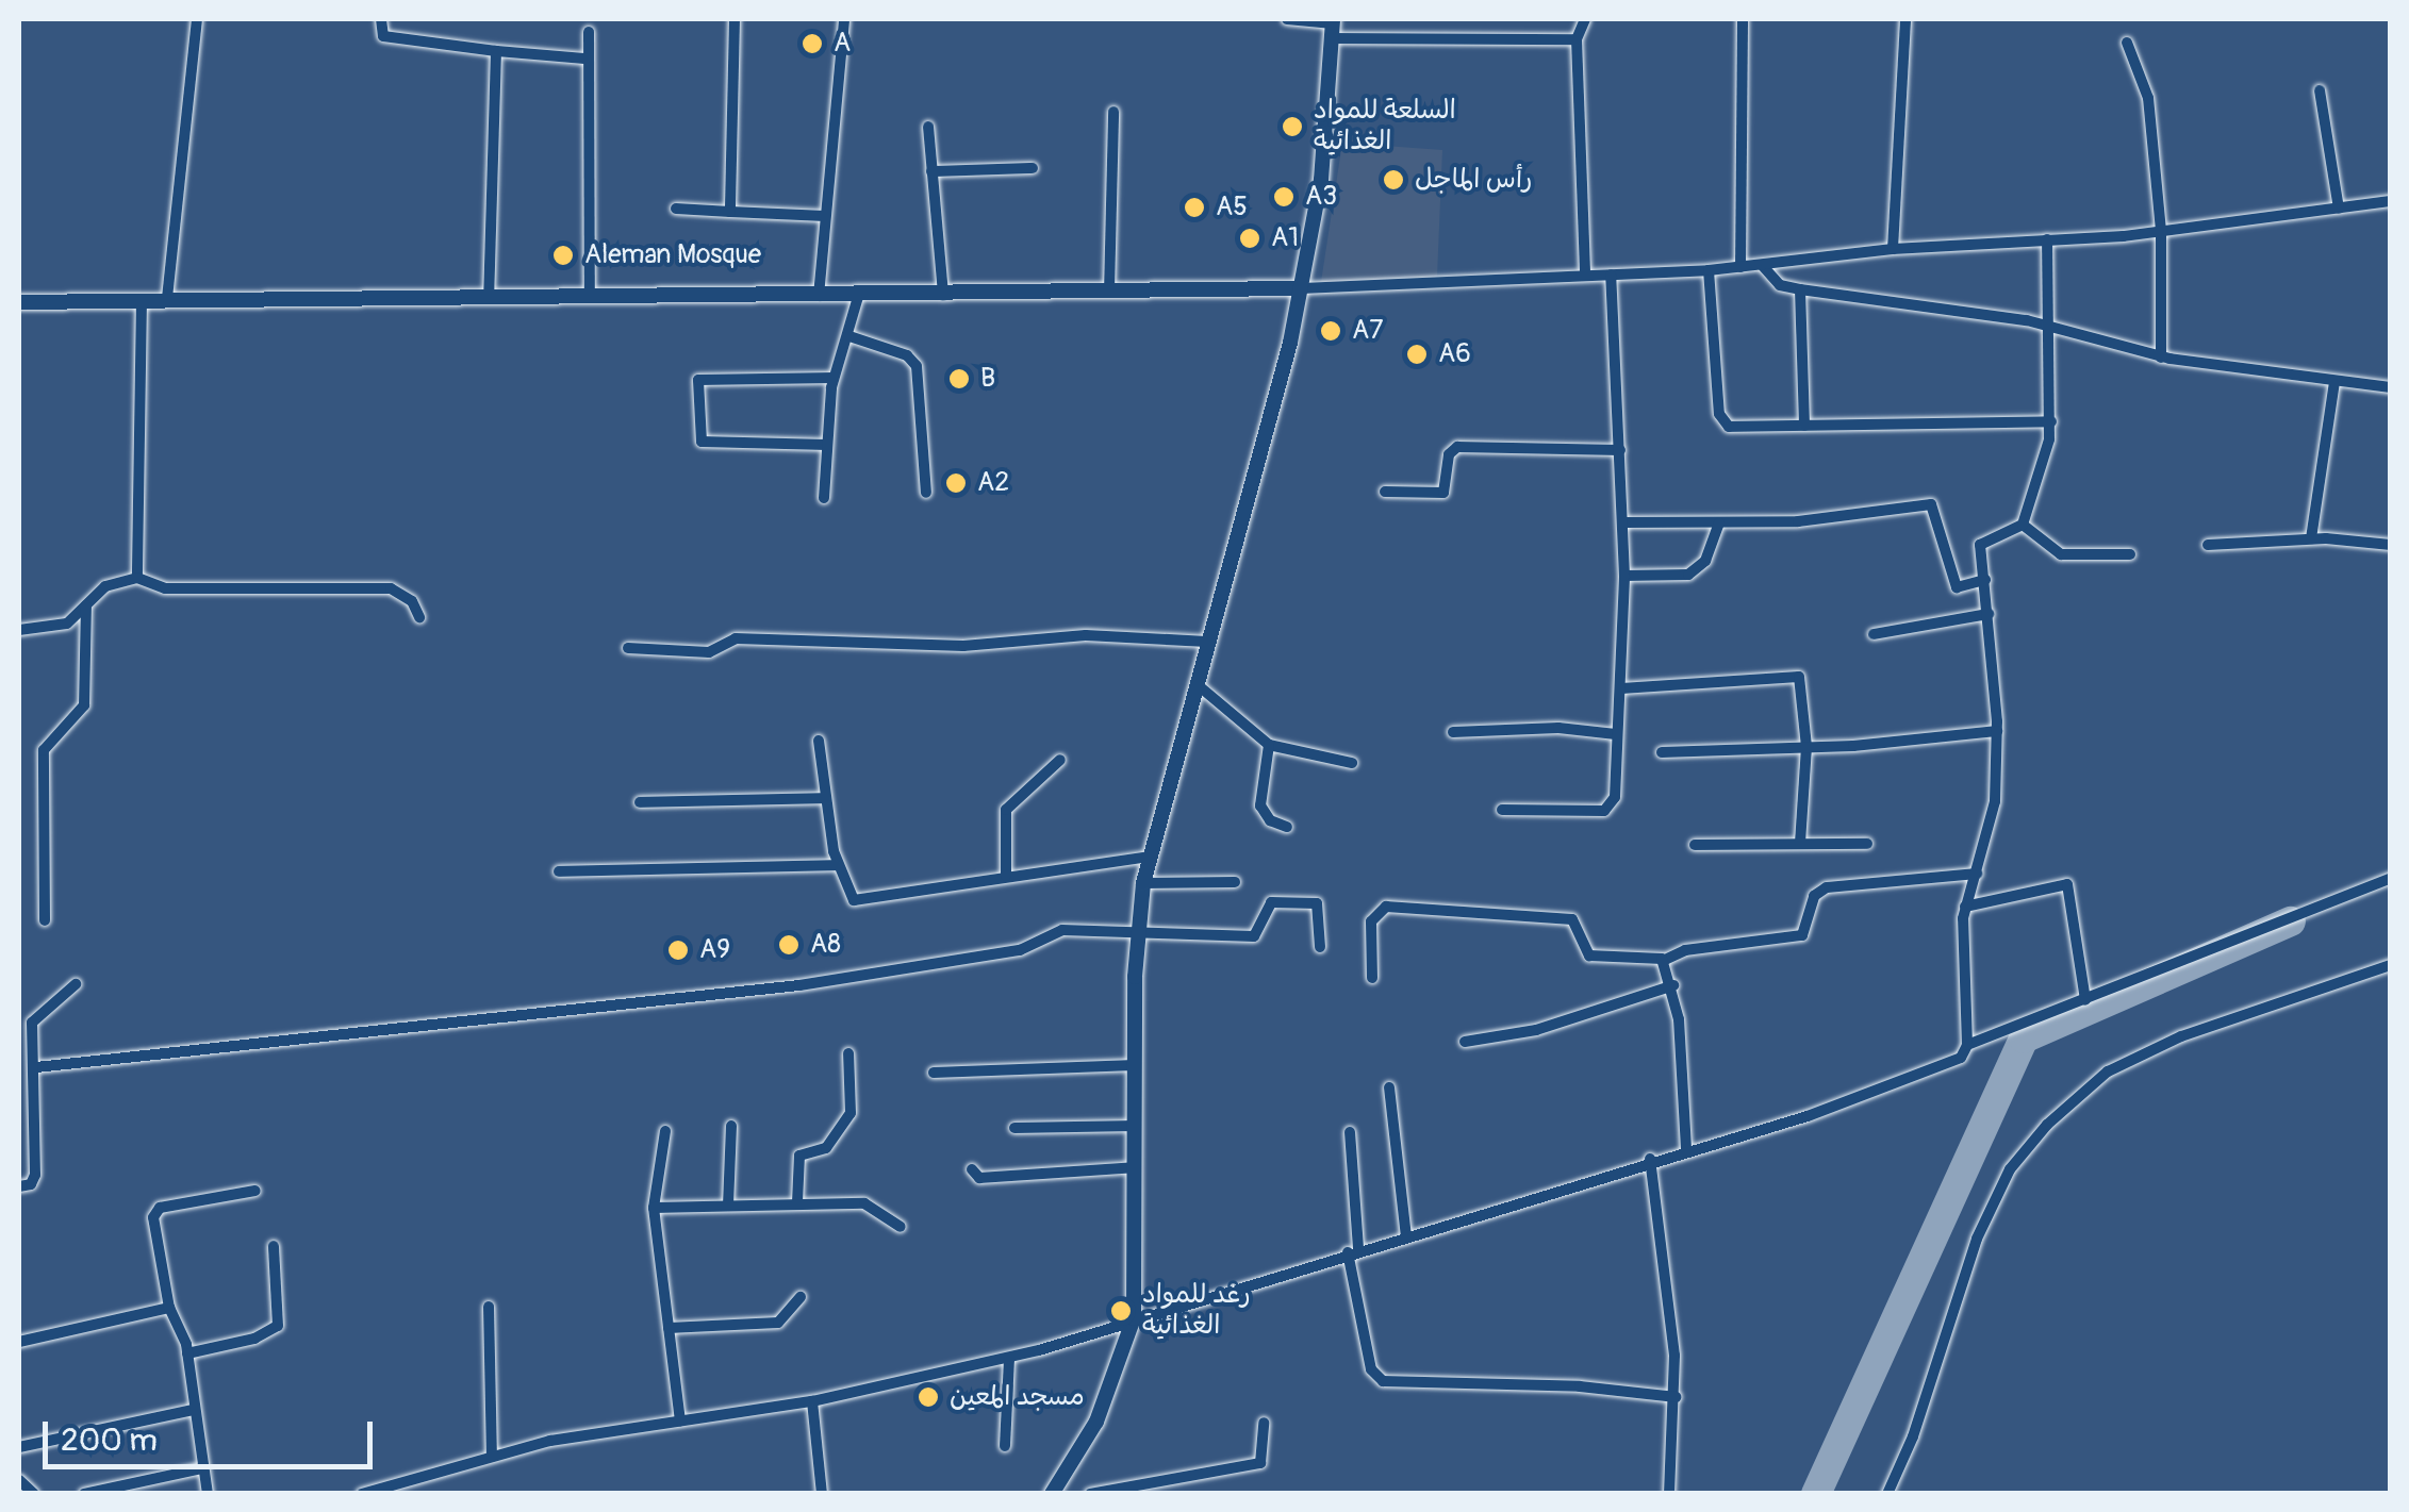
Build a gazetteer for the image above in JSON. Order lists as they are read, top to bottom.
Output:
{
  "places": [
    "A",
    "السلعة للمواد الغذائية",
    "رأس الماجل",
    "A3",
    "A5",
    "A1",
    "Aleman Mosque",
    "A7",
    "A6",
    "B",
    "A2",
    "A8",
    "A9",
    "رغد للمواد الغذائية",
    "مسجد المعين"
  ],
  "scale_bar": "200 m"
}
